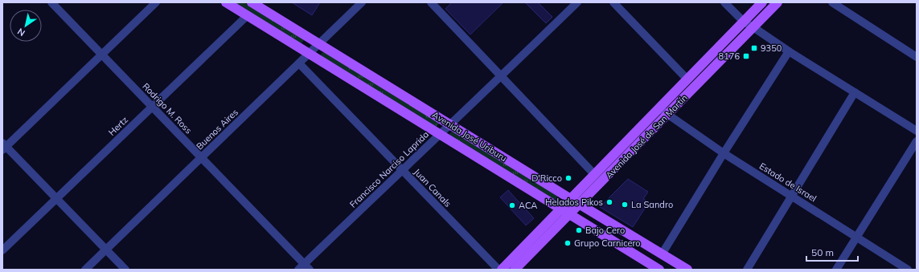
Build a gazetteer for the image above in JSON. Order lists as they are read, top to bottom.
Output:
{
  "streets": {
    "main road": ["Avenida José Uriburu", "Avenida José de San Martín"],
    "street": [
      "Rodrigo M. Ross",
      "Hertz",
      "Buenos Aires",
      "Francisco Narciso Laprida",
      "Estado de Israel",
      "Juan Canals"
    ]
  },
  "crossings": [
    ["Rodrigo M. Ross", "Hertz"],
    ["Rodrigo M. Ross", "Buenos Aires"],
    ["Rodrigo M. Ross", "Francisco Narciso Laprida"],
    ["Hertz", "Avenida José Uriburu"],
    ["Buenos Aires", "Avenida José Uriburu"],
    ["Buenos Aires", "Juan Canals"],
    ["Avenida José Uriburu", "Avenida José de San Martín"],
    ["Avenida José Uriburu", "Francisco Narciso Laprida"],
    ["Avenida José de San Martín", "Estado de Israel"],
    ["Francisco Narciso Laprida", "Juan Canals"]
  ],
  "places": {
    "transit": ["9350", "8176"],
    "other": [
      "D'Ricco",
      "Helados Pikos",
      "La Sandro",
      "ACA",
      "Bajo Cero",
      "Grupo Carnicero"
    ]
  },
  "scale_bar": "50 m",
  "north": "bottom left"
}
